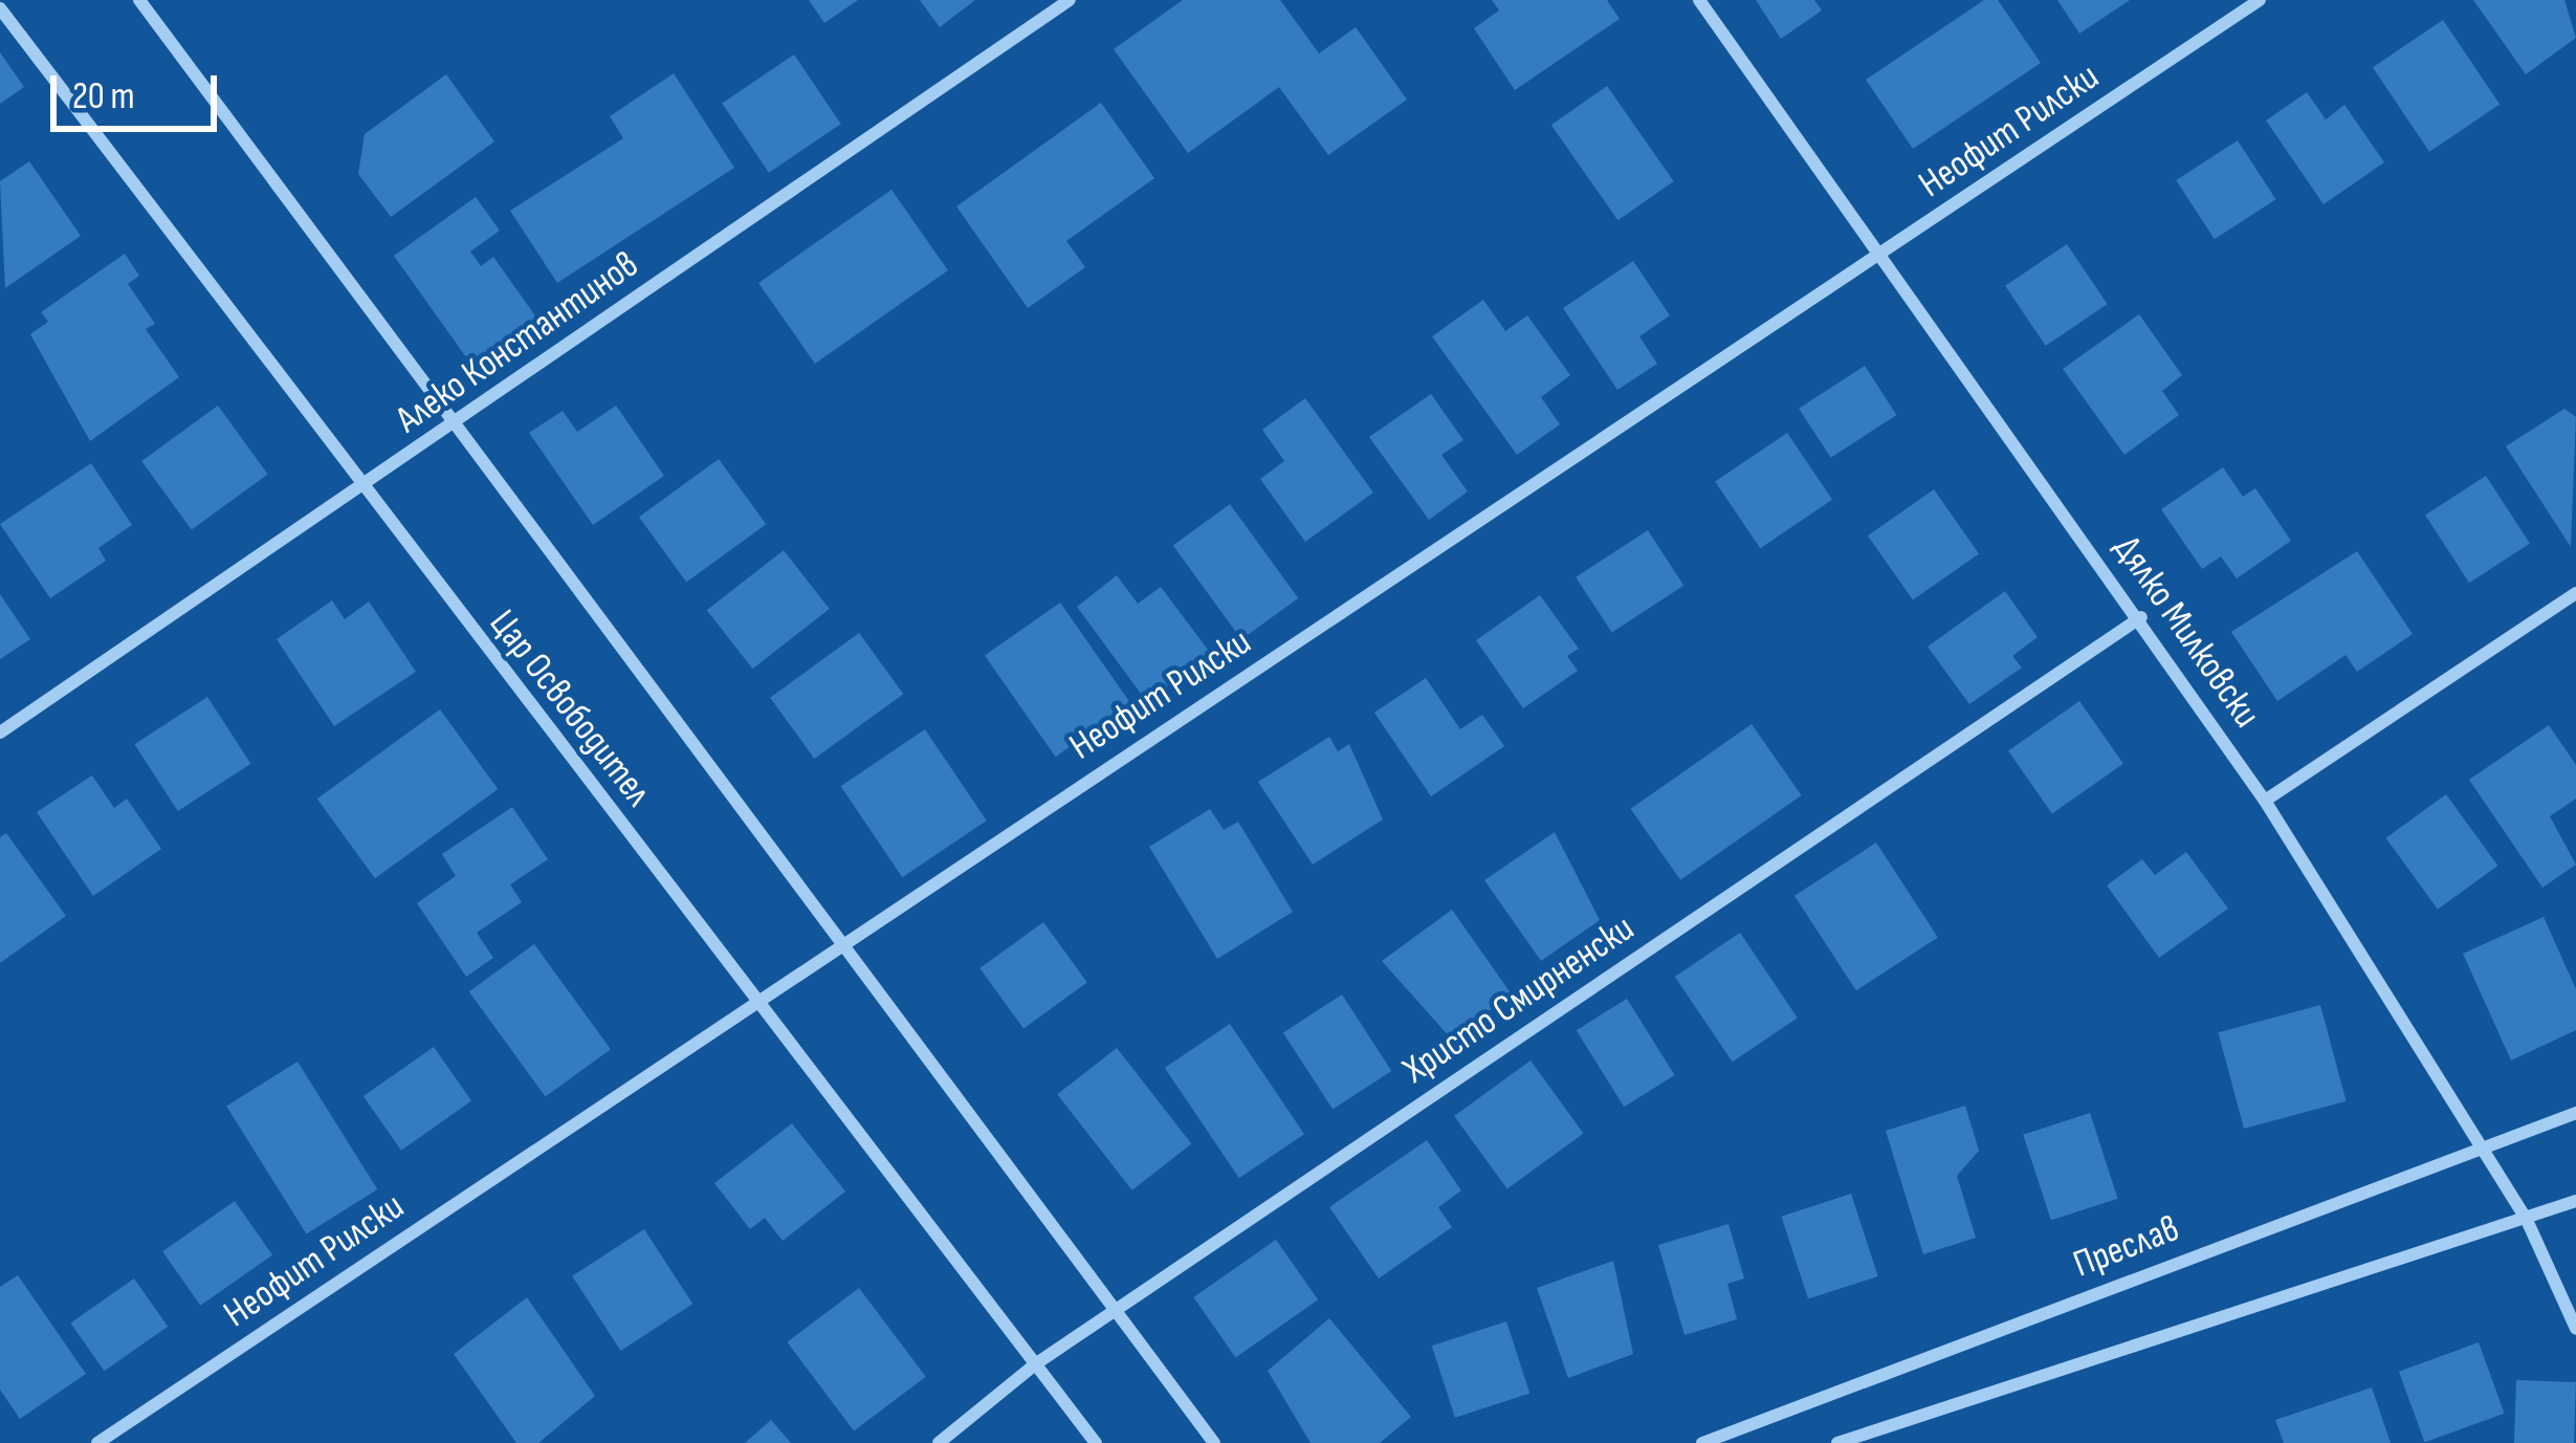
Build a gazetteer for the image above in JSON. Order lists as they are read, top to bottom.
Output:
{
  "streets": {
    "street": [
      "Неофит Рилски",
      "Алеко Константинов",
      "Дялко Милковски",
      "Цар Освободител",
      "Христо Смирненски",
      "Преслав"
    ]
  },
  "crossings": [
    ["Неофит Рилски", "Дялко Милковски"],
    ["Неофит Рилски", "Цар Освободител"],
    ["Алеко Константинов", "Цар Освободител"],
    ["Дялко Милковски", "Христо Смирненски"],
    ["Дялко Милковски", "Преслав"],
    ["Цар Освободител", "Христо Смирненски"]
  ],
  "scale_bar": "20 m"
}
